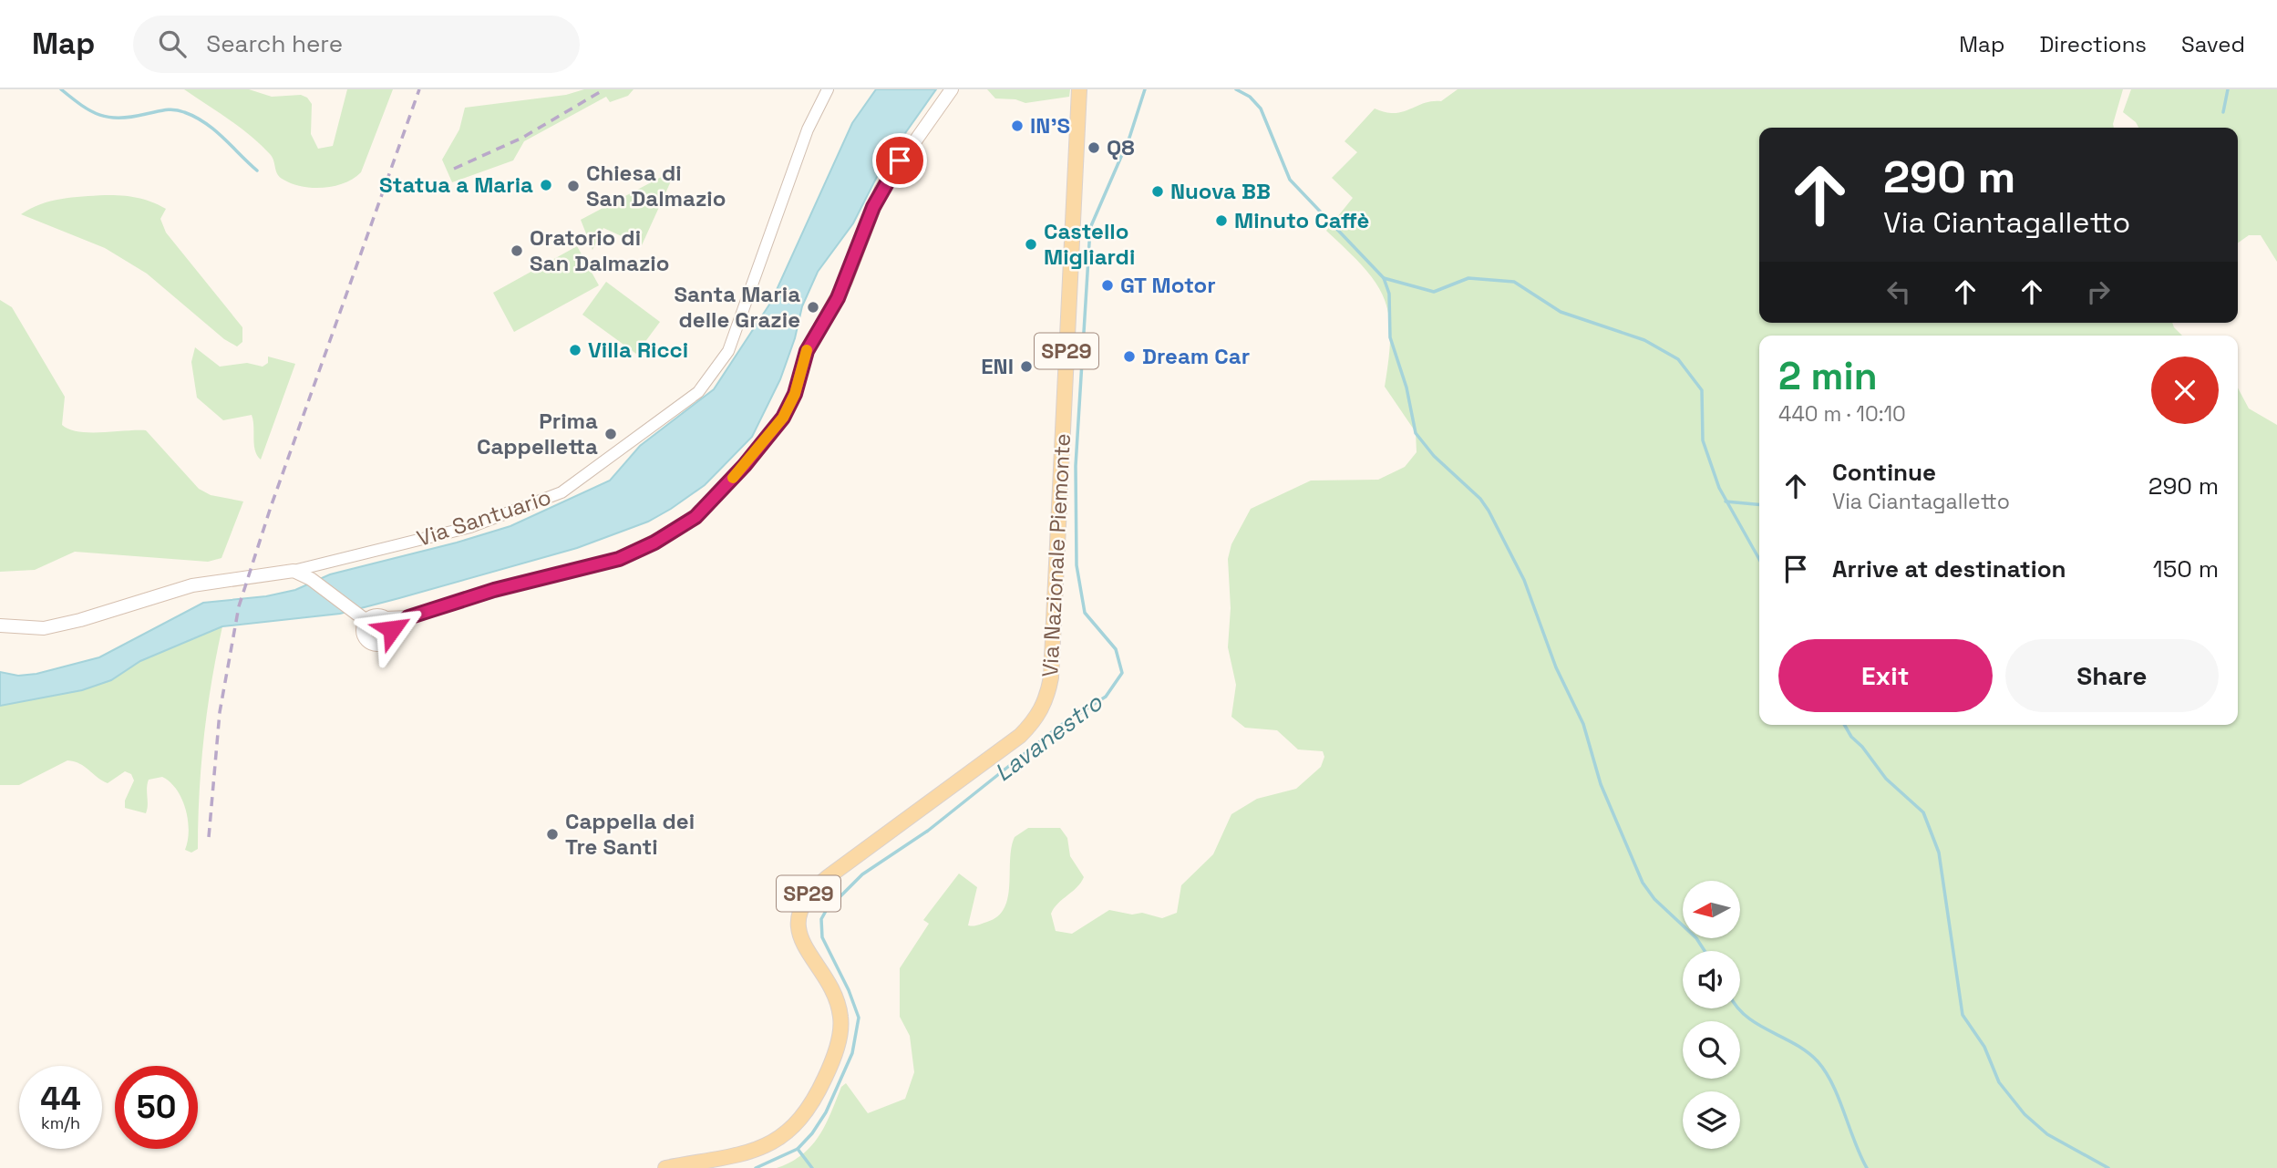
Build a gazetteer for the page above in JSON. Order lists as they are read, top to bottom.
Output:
{
  "streets": {
    "main road": ["SP29", "Via Santuario", "Via Nazionale Piemonte"]
  },
  "water": ["Lavanestro"],
  "places": [
    "IN'S",
    "Q8",
    "Statua a Maria",
    "Chiesa di San Dalmazio",
    "Nuova BB",
    "Minuto Caffè",
    "Castello Migliardi",
    "Oratorio di San Dalmazio",
    "GT Motor",
    "Santa Maria delle Grazie",
    "Villa Ricci",
    "Dream Car",
    "ENI",
    "Prima Cappelletta",
    "Cappella dei Tre Santi"
  ],
  "north": "left",
  "page": {
    "header": "Map",
    "search": "Search here",
    "nav": ["Map", "Directions", "Saved"],
    "turn": ["290 m", "Via Ciantagalletto"],
    "heading": ["2 min", "440 m · 10:10"],
    "list": [
      {
        "name": "Continue",
        "note": "Via Ciantagalletto",
        "value": "290 m"
      },
      {
        "name": "Arrive at destination",
        "value": "150 m"
      }
    ],
    "buttons": ["Exit", "Share"],
    "speed": "44 km/h",
    "limit": "50"
  }
}
